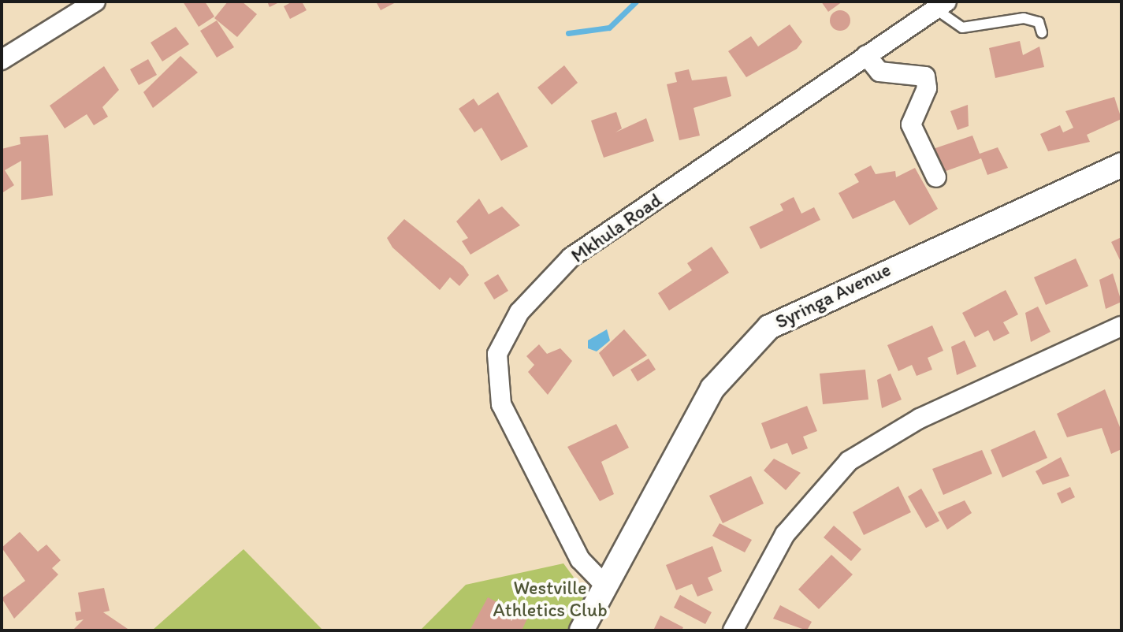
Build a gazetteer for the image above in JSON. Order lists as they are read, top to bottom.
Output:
{
  "streets": {
    "street": ["Mkhula Road", "Syringa Avenue"]
  },
  "crossings": [
    ["Mkhula Road", "Syringa Avenue"]
  ],
  "parks": ["Westville Athletics Club"]
}
